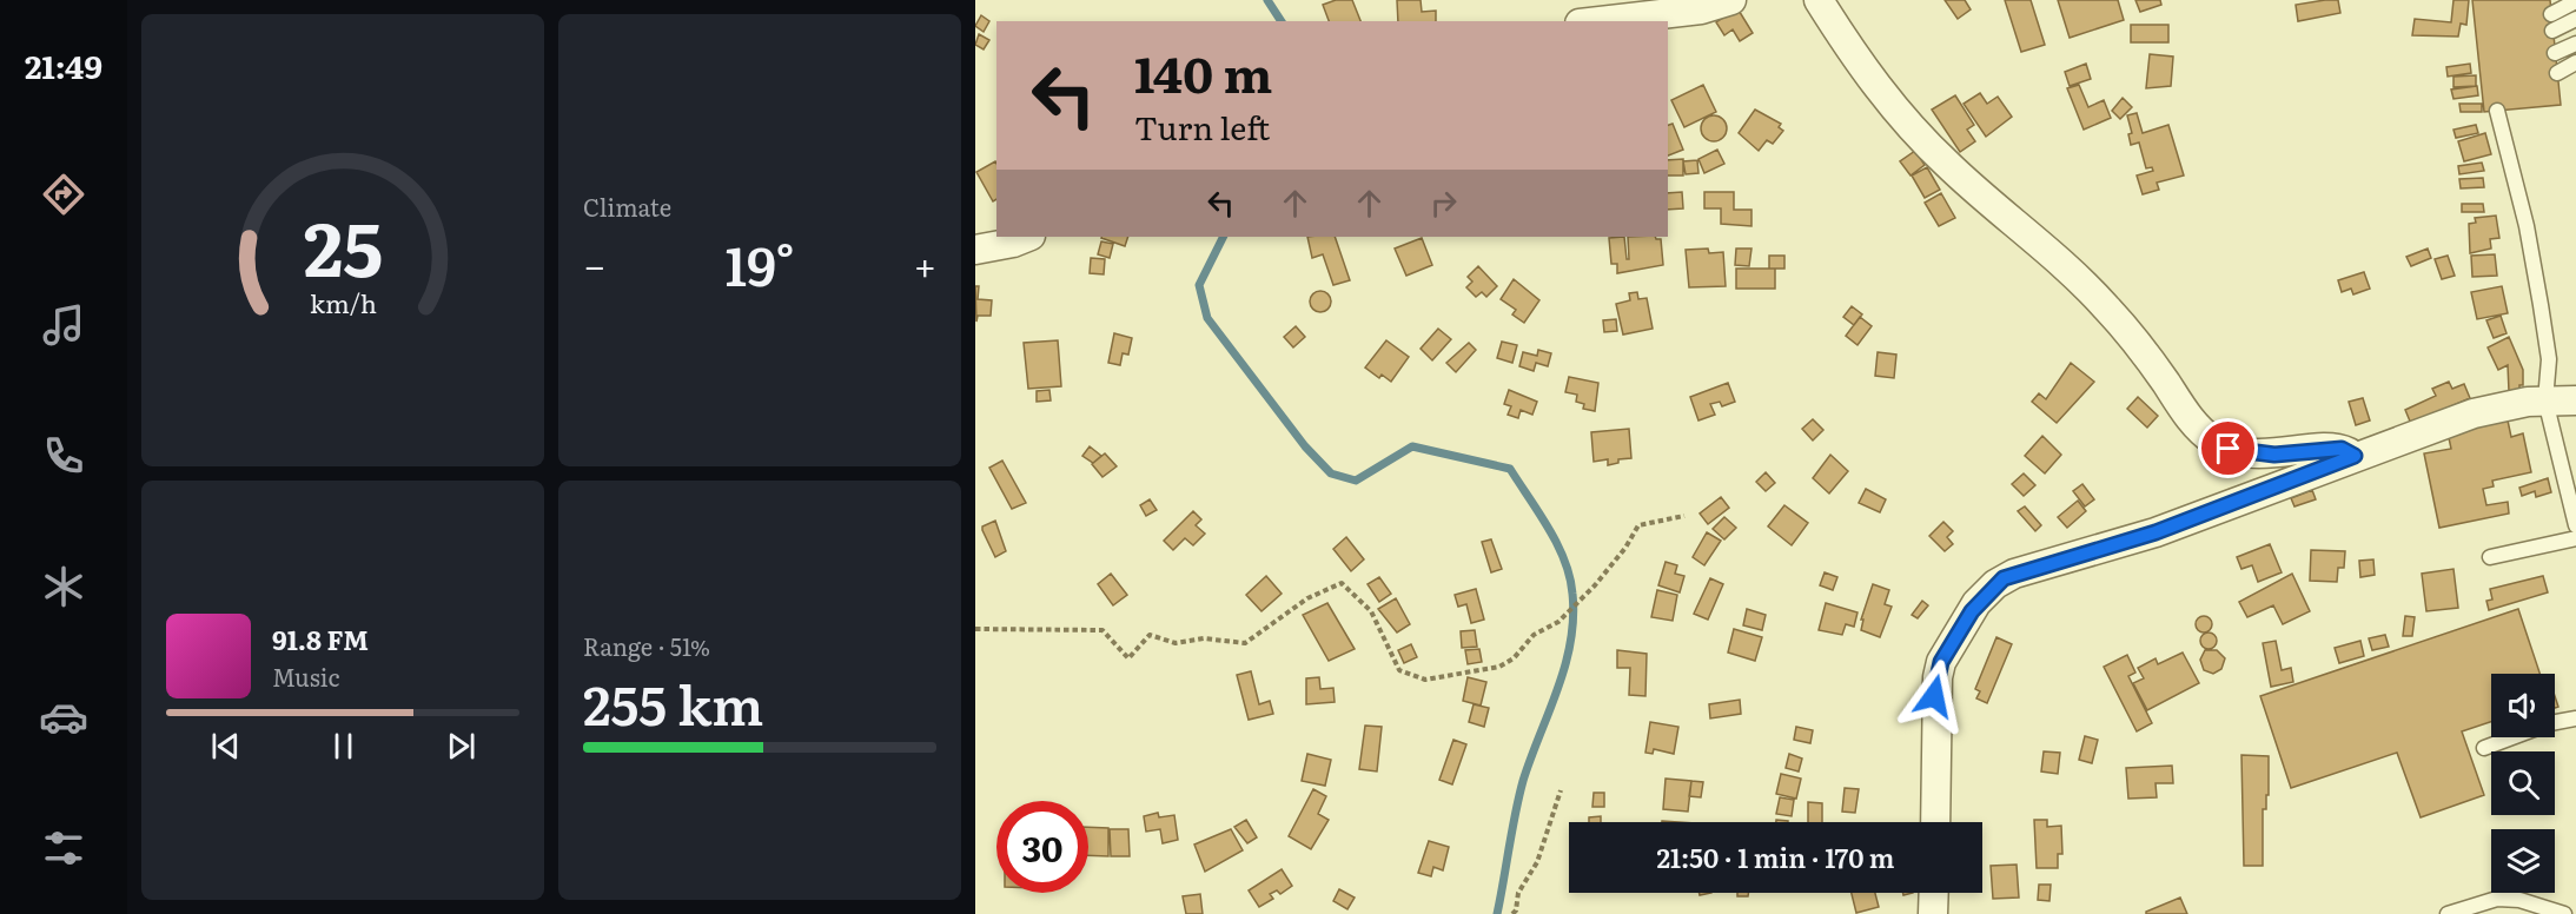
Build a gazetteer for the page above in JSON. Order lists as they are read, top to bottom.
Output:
{
  "page": {
    "tabs": "21:49",
    "tile": [
      "Climate",
      ["Range · 51%", "255 km"]
    ],
    "turn": ["140 m", "Turn left"],
    "heat": ["−", "19°", "+"],
    "song": ["91.8 FM", "Music"],
    "limit": "30",
    "trip": "21:50 · 1 min · 170 m",
    "gauge": ["25", "km/h"]
  }
}
